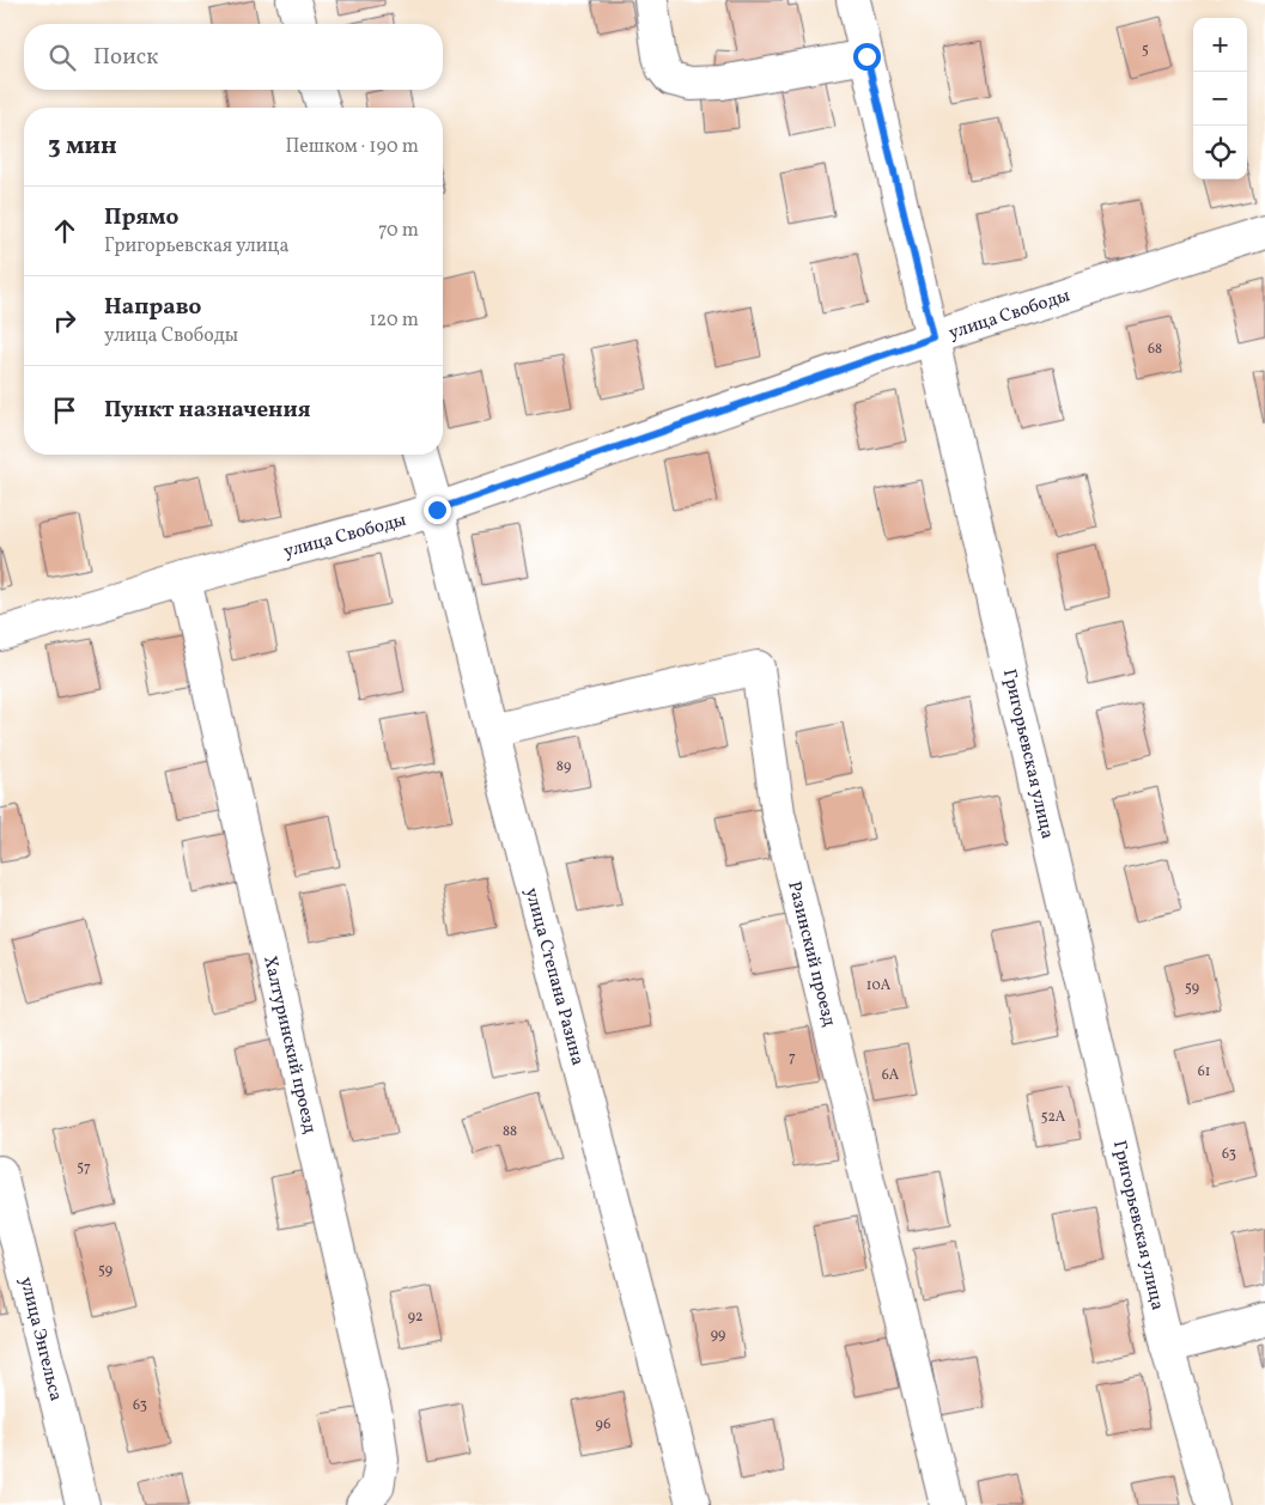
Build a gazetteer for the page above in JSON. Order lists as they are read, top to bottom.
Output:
{
  "streets": {
    "street": [
      "улица Свободы",
      "Григорьевская улица",
      "Разинский проезд",
      "улица Степана Разина",
      "Халтуринский проезд",
      "улица Энгельса"
    ]
  },
  "crossings": [
    ["улица Свободы", "Григорьевская улица"],
    ["улица Свободы", "улица Степана Разина"],
    ["улица Свободы", "Халтуринский проезд"],
    ["Разинский проезд", "улица Степана Разина"]
  ],
  "house_numbers": [
    "5",
    "68",
    "89",
    "10А",
    "59",
    "7",
    "61",
    "6А",
    "52А",
    "88",
    "63",
    "57",
    "59",
    "92",
    "99",
    "63",
    "96"
  ],
  "page": {
    "map_buttons": ["+", "−"],
    "search": "Поиск",
    "heading": ["3 мин", "Пешком · 190 m"],
    "list": [
      ["Прямо", "Григорьевская улица", "70 m"],
      ["Направо", "улица Свободы", "120 m"],
      "Пункт назначения"
    ]
  }
}
